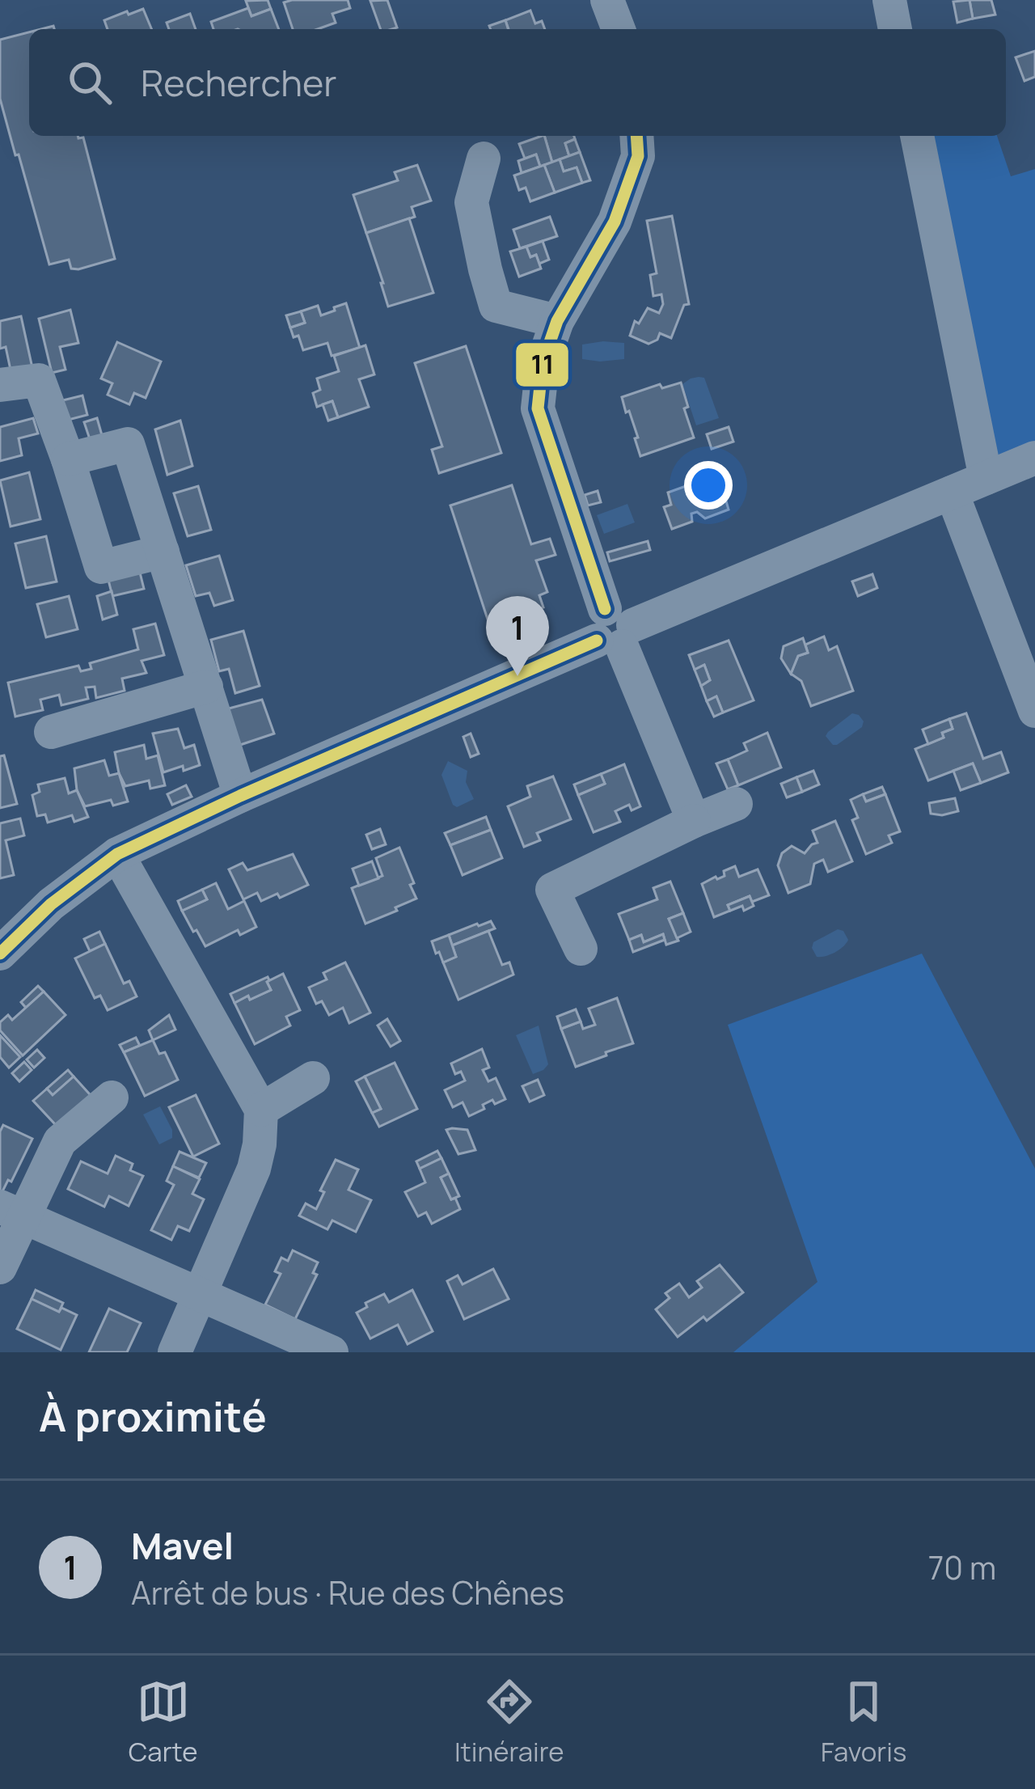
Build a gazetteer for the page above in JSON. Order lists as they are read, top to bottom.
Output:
{
  "lines": ["transit line 11"],
  "page": {
    "search": "Rechercher",
    "pins": "1",
    "heading": "À proximité",
    "list": [
      {
        "mark": "1",
        "name": "Mavel",
        "note": "Arrêt de bus · Rue des Chênes",
        "value": "70 m"
      }
    ],
    "nav": ["Carte", "Itinéraire", "Favoris"]
  }
}
